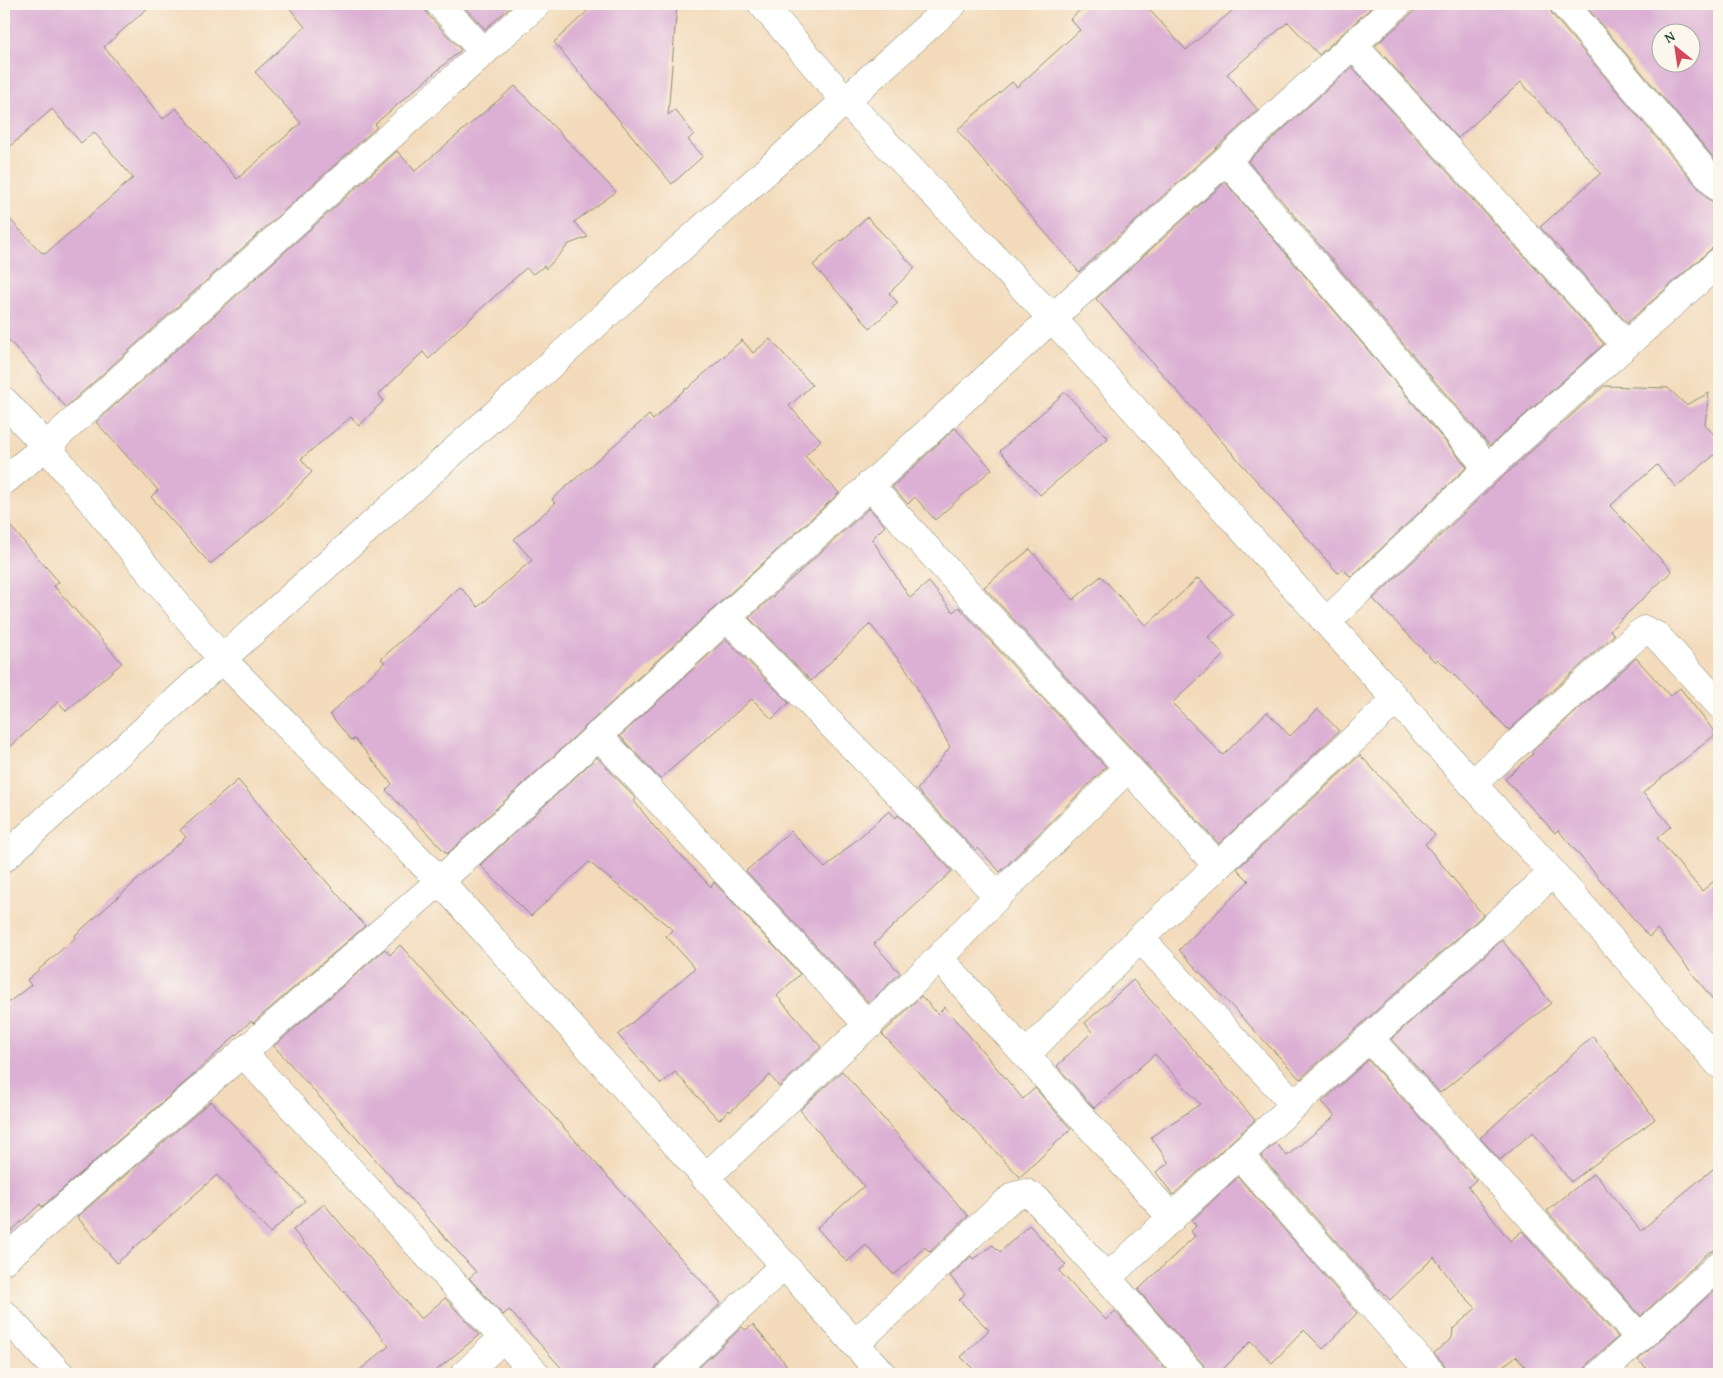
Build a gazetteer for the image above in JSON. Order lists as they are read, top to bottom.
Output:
{
  "north": "top left"
}
